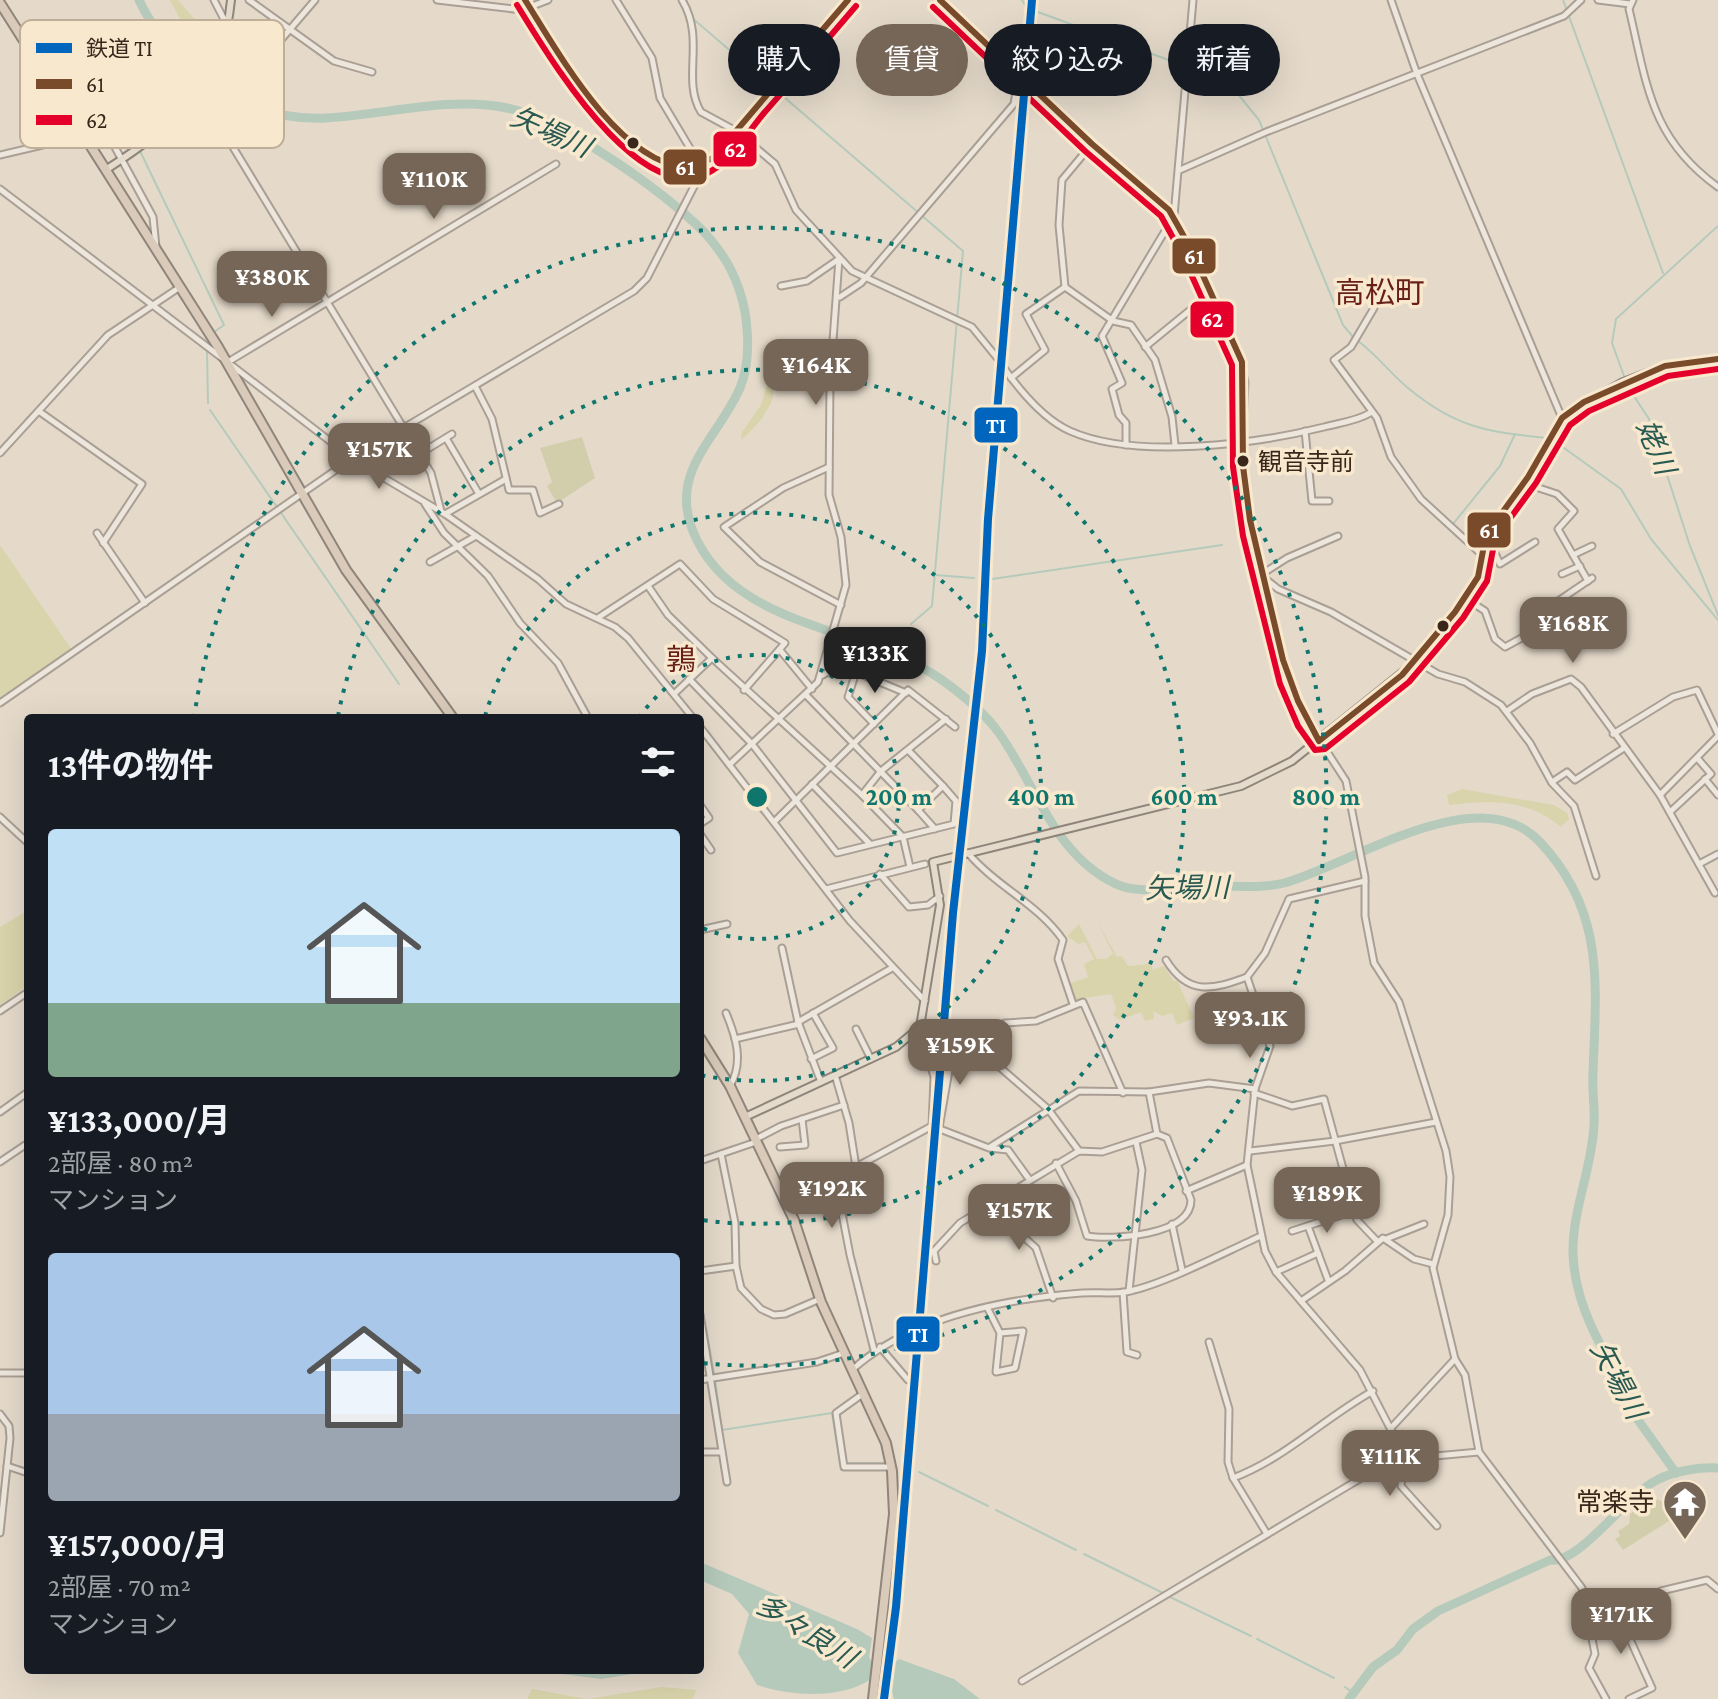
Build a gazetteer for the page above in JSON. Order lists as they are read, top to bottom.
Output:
{
  "districts": ["高松町", "鶉"],
  "water": ["矢場川", "姥川", "多々良川"],
  "places": {
    "other": ["観音寺前"],
    "temple": ["常楽寺"]
  },
  "lines": ["rail line TI", "transit line 61", "transit line 62"],
  "legend": ["鉄道 TI", "61", "62"],
  "page": {
    "chip": [
      "購入",
      "賃貸",
      "絞り込み",
      "新着"
    ],
    "price": [
      "¥110K",
      "¥380K",
      "¥164K",
      "¥157K",
      "¥168K",
      "¥133K",
      "¥93.1K",
      "¥159K",
      "¥192K",
      "¥189K",
      "¥157K",
      "¥111K",
      "¥171K"
    ],
    "heading": "13件の物件",
    "list": [
      {
        "name": "¥133,000/月",
        "note": "2部屋 · 80 m² · マンション"
      },
      {
        "name": "¥157,000/月",
        "note": "2部屋 · 70 m² · マンション"
      }
    ]
  },
  "rings": [
    "200 m",
    "400 m",
    "600 m",
    "800 m"
  ]
}
